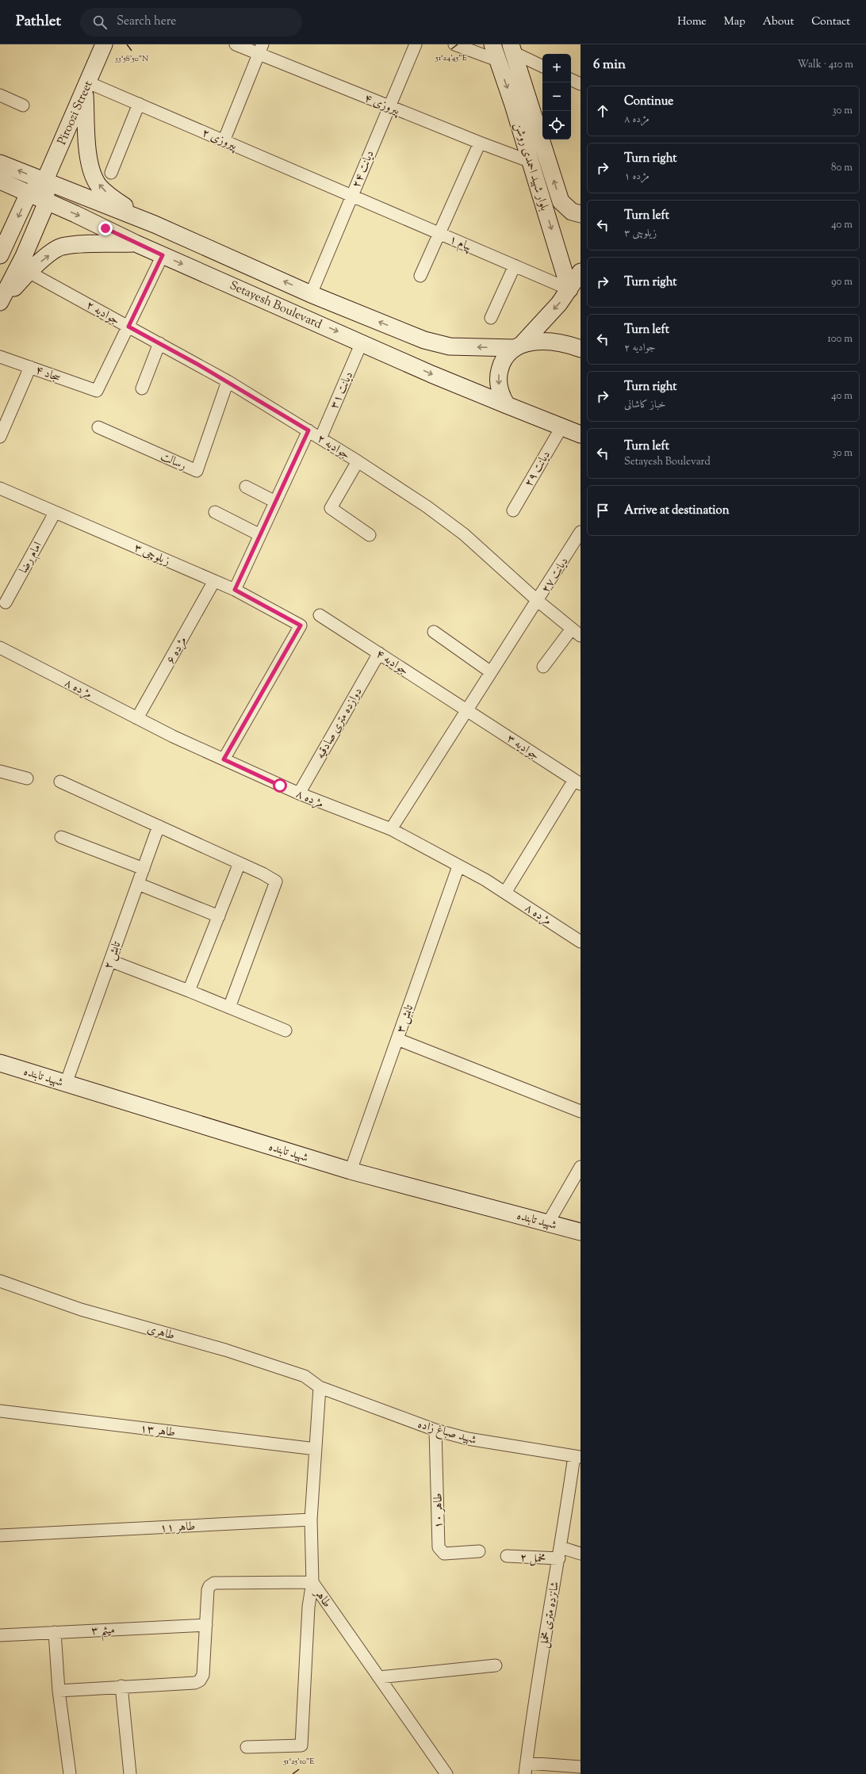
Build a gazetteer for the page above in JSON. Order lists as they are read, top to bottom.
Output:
{
  "streets": {
    "main road": [
      "Piroozi Street",
      "بلوار شهید احمدی روشن",
      "Setayesh Boulevard",
      "شهید تابنده"
    ],
    "street": [
      "پیروزی ۴",
      "پیروزی ۲",
      "دیانت ۲۴",
      "پیام ۱",
      "جوادیه ۲",
      "سجاد ۴",
      "دیانت ۳۱",
      "رسالت",
      "دیانت ۲۹",
      "زیلوچی ۳",
      "امام رضا",
      "دیانت ۲۷",
      "مژده ۶",
      "جوادیه ۴",
      "مژده ۸",
      "دوازده متری صادقیه",
      "جوادیه ۳",
      "تابش ۲",
      "تابش ۳",
      "طاهری",
      "طاهر ۱۳",
      "شهید صباغ زاده",
      "طاهر ۱۰",
      "طاهر ۱۱",
      "مخمل ۲",
      "طاهر",
      "شانزده متری مخمل",
      "میثم ۳"
    ]
  },
  "crossings": [
    ["پیروزی ۴", "بلوار شهید احمدی روشن"],
    ["پیروزی ۴", "دیانت ۲۴"],
    ["Piroozi Street", "پیروزی ۲"],
    ["Piroozi Street", "Setayesh Boulevard"],
    ["پیروزی ۲", "دیانت ۲۴"],
    ["پیروزی ۲", "پیام ۱"],
    ["بلوار شهید احمدی روشن", "پیام ۱"],
    ["دیانت ۲۴", "پیام ۱"],
    ["دیانت ۲۴", "Setayesh Boulevard"],
    ["Setayesh Boulevard", "دیانت ۳۱"],
    ["Setayesh Boulevard", "دیانت ۲۹"],
    ["جوادیه ۲", "سجاد ۴"],
    ["جوادیه ۲", "دیانت ۳۱"],
    ["جوادیه ۲", "رسالت"],
    ["جوادیه ۲", "دیانت ۲۷"],
    ["زیلوچی ۳", "امام رضا"],
    ["زیلوچی ۳", "مژده ۶"],
    ["زیلوچی ۳", "مژده ۸"],
    ["دیانت ۲۷", "جوادیه ۴"],
    ["دیانت ۲۷", "مژده ۸"],
    ["دیانت ۲۷", "جوادیه ۳"],
    ["مژده ۶", "مژده ۸"],
    ["جوادیه ۴", "دوازده متری صادقیه"],
    ["جوادیه ۴", "جوادیه ۳"],
    ["مژده ۸", "دوازده متری صادقیه"],
    ["مژده ۸", "تابش ۳"],
    ["تابش ۲", "شهید تابنده"],
    ["تابش ۳", "شهید تابنده"],
    ["طاهری", "شهید صباغ زاده"],
    ["طاهری", "طاهر"],
    ["طاهر ۱۳", "طاهر"],
    ["شهید صباغ زاده", "طاهر ۱۰"],
    ["شهید صباغ زاده", "طاهر"],
    ["شهید صباغ زاده", "شانزده متری مخمل"],
    ["طاهر ۱۱", "طاهر"],
    ["مخمل ۲", "شانزده متری مخمل"]
  ],
  "page": {
    "header": "Pathlet",
    "search": "Search here",
    "nav": [
      "Home",
      "Map",
      "About",
      "Contact"
    ],
    "heading": ["6 min", "Walk · 410 m"],
    "map_buttons": ["+", "−"],
    "list": [
      ["Continue", "مژده ۸", "30 m"],
      ["Turn right", "مژده ۱", "80 m"],
      ["Turn left", "زیلوچی ۳", "40 m"],
      ["Turn right", "90 m"],
      ["Turn left", "جوادیه ۲", "100 m"],
      ["Turn right", "خباز کاشانی", "40 m"],
      ["Turn left", "Setayesh Boulevard", "30 m"],
      "Arrive at destination"
    ]
  },
  "coordinates": ["51°24'45\"E", "33°58'50\"N", "51°25'10\"E"]
}
